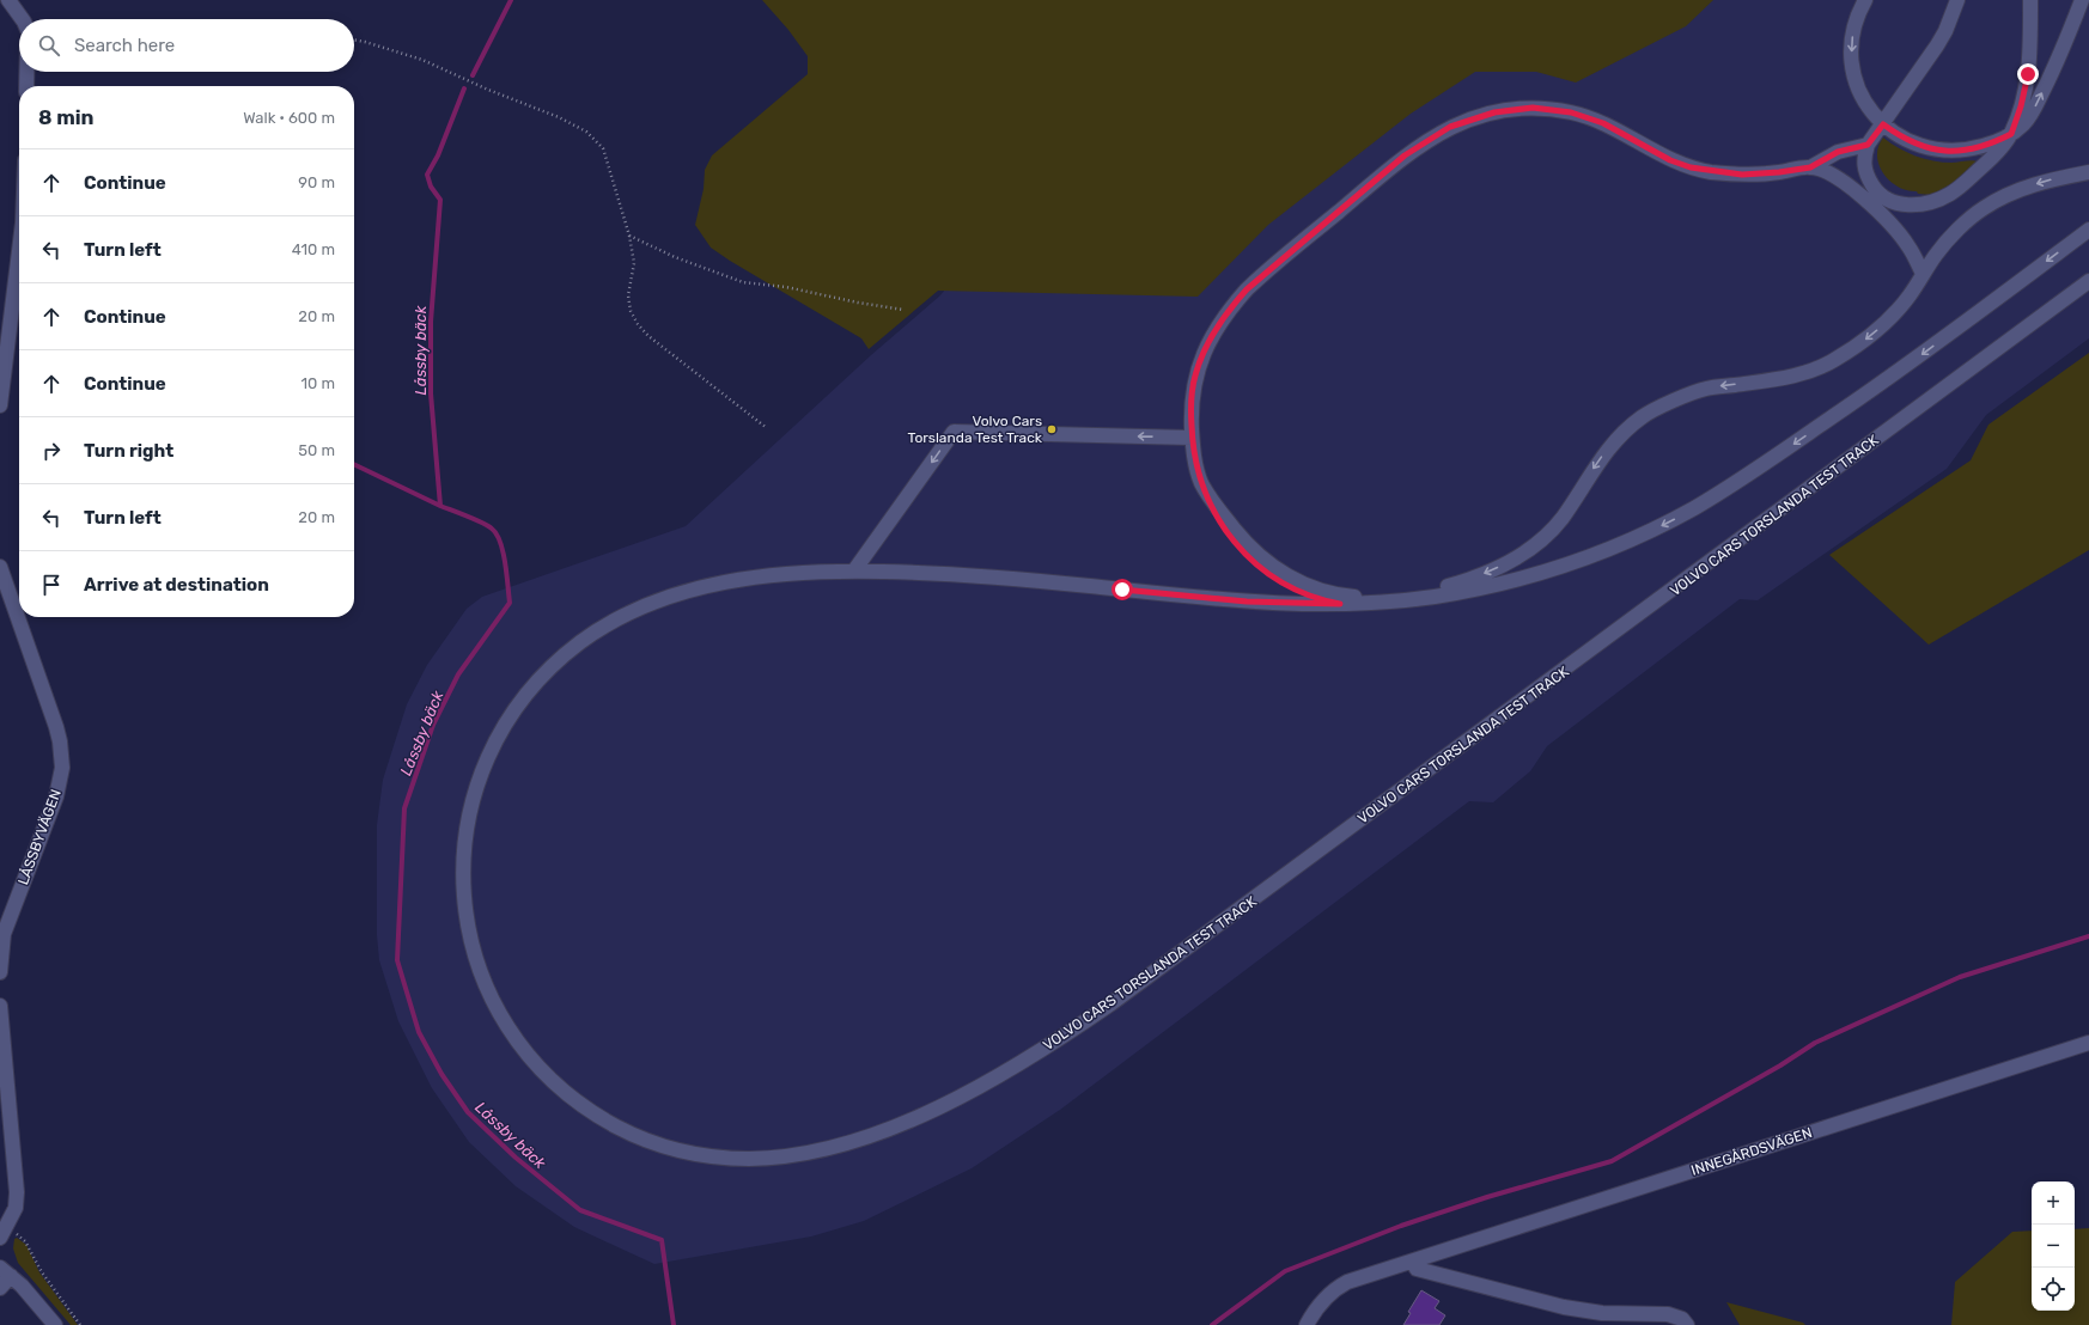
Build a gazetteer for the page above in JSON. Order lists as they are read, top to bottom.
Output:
{
  "streets": {
    "street": ["VOLVO CARS TORSLANDA TEST TRACK", "LÅSSBYVÄGEN", "INNEGÅRDSVÄGEN"]
  },
  "water": ["Låssby bäck"],
  "places": ["Volvo Cars Torslanda Test Track"],
  "page": {
    "search": "Search here",
    "heading": ["8 min", "Walk · 600 m"],
    "list": [
      ["Continue", "90 m"],
      ["Turn left", "410 m"],
      ["Continue", "20 m"],
      ["Continue", "10 m"],
      ["Turn right", "50 m"],
      ["Turn left", "20 m"],
      "Arrive at destination"
    ],
    "map_buttons": ["+", "−"]
  }
}
